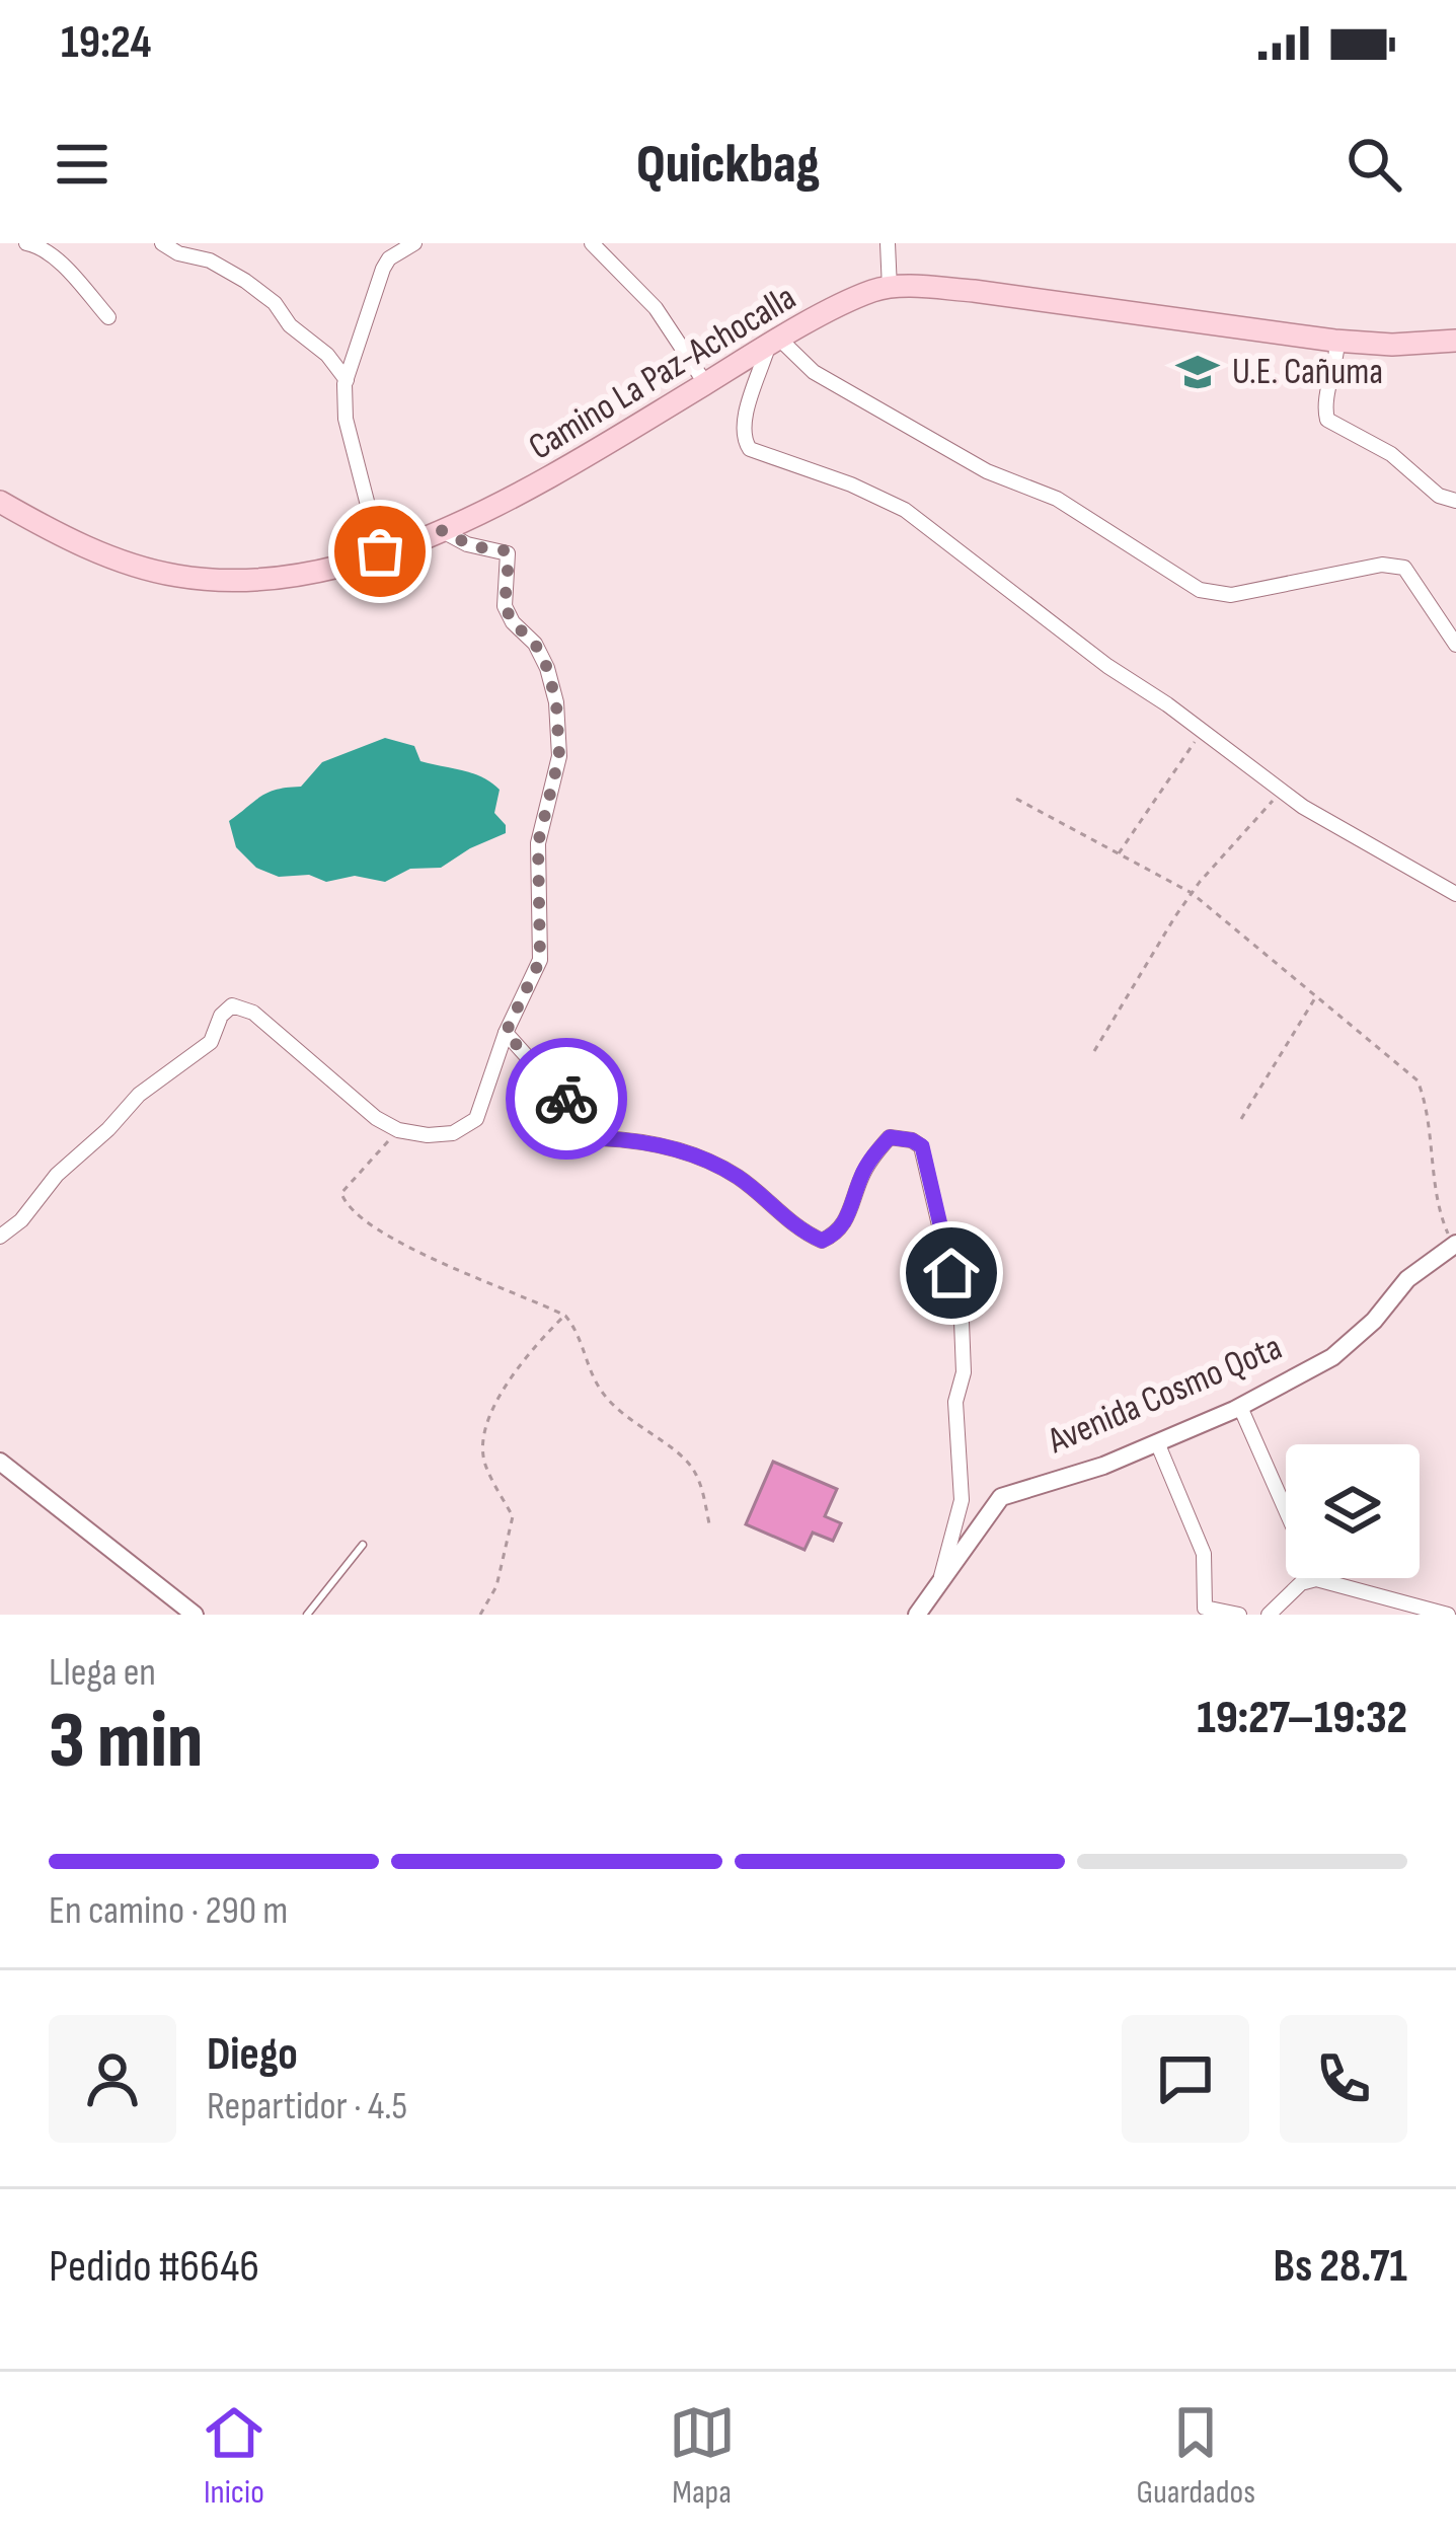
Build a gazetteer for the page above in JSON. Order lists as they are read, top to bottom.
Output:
{
  "streets": {
    "main road": ["Camino La Paz-Achocalla"],
    "street": ["Avenida Cosmo Qota"]
  },
  "places": {
    "school or university": ["U.E. Cañuma"]
  },
  "page": {
    "status": "19:24",
    "header": "Quickbag",
    "heading": ["3 min", "Llega en", "19:27–19:32"],
    "panel": [
      "Diego",
      "Repartidor · 4.5",
      "Pedido #6646",
      "Bs 28.71"
    ],
    "bar": "En camino · 290 m",
    "tabs": ["Inicio", "Mapa", "Guardados"]
  }
}
